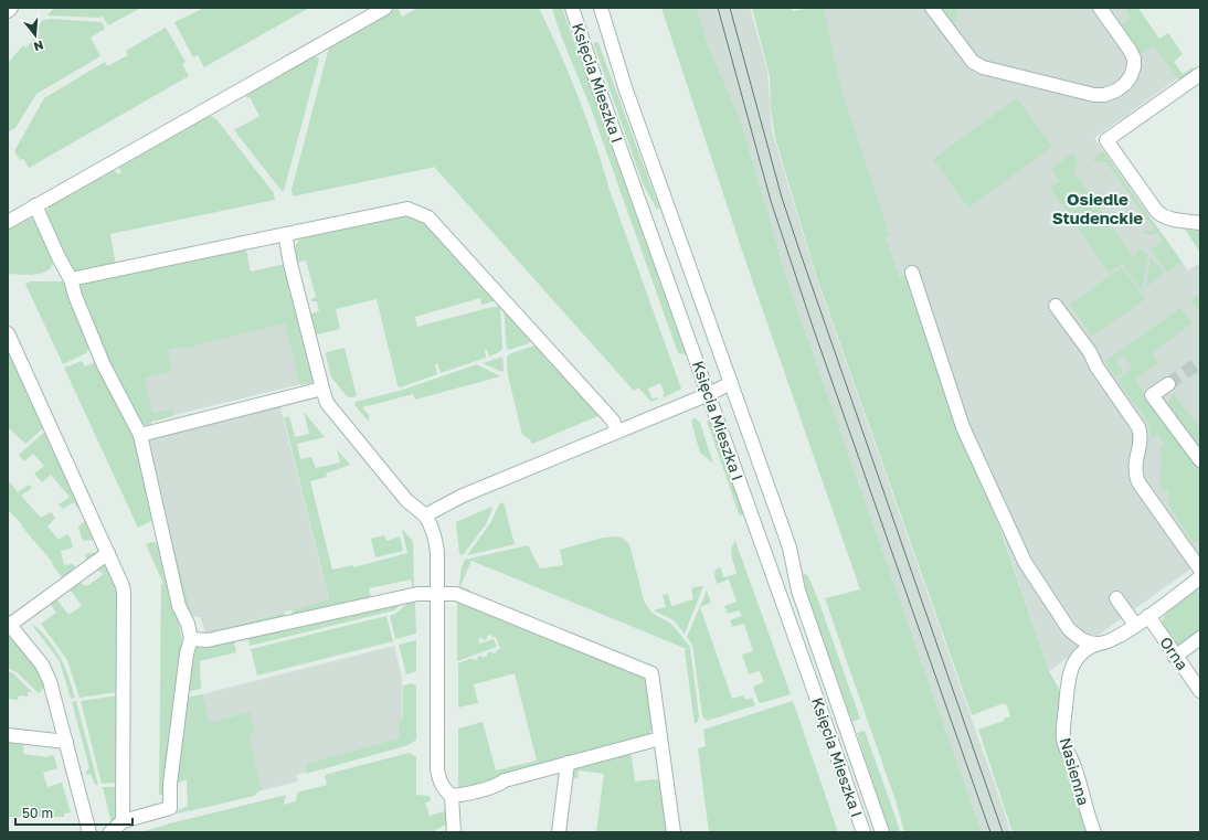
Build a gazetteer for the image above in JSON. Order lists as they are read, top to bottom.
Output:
{
  "streets": {
    "street": ["Księcia Mieszka I", "Orna", "Nasienna"]
  },
  "crossings": [
    ["Orna", "Nasienna"]
  ],
  "districts": ["Osiedle Studenckie"],
  "scale_bar": "50 m",
  "north": "bottom"
}
